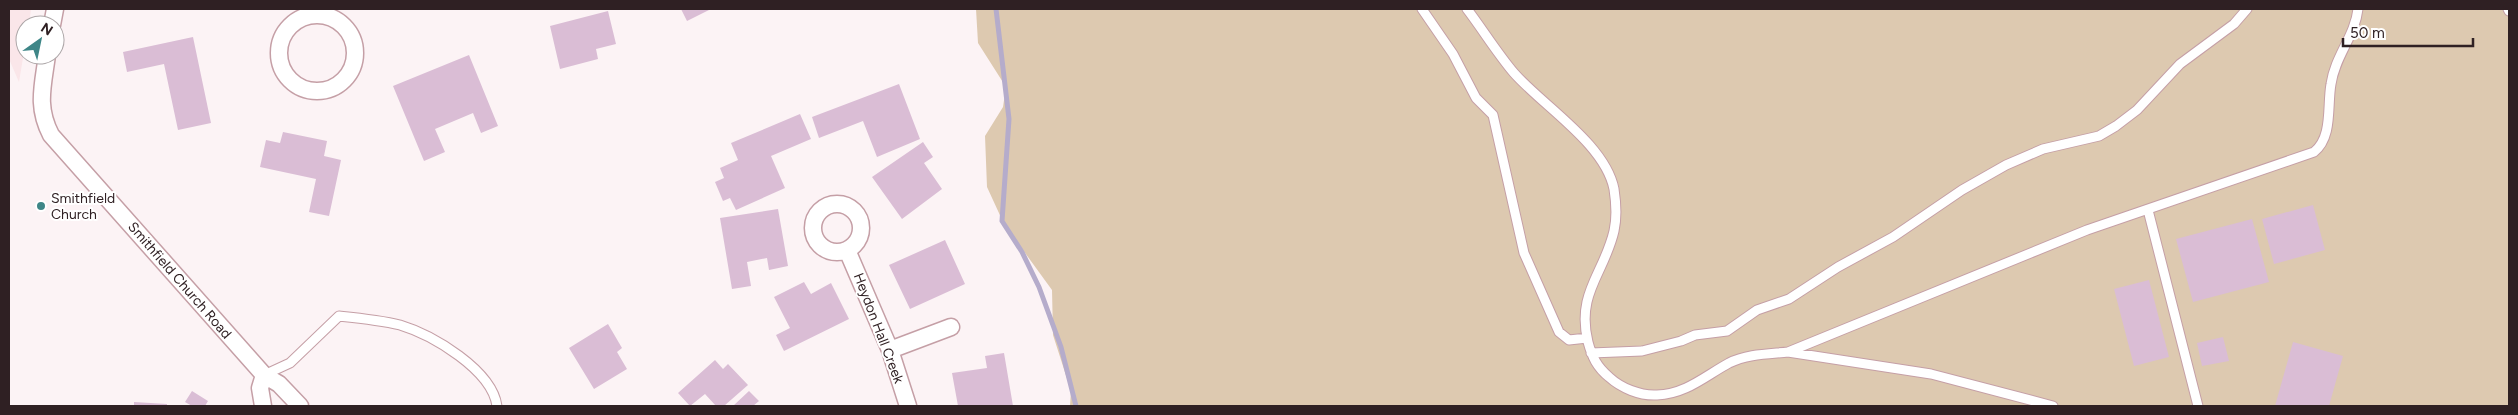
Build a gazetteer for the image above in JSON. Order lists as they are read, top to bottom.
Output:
{
  "streets": {
    "street": ["Smithfield Church Road", "Heydon Hall Creek"]
  },
  "places": ["Smithfield Church"],
  "scale_bar": "50 m",
  "north": "top right"
}
